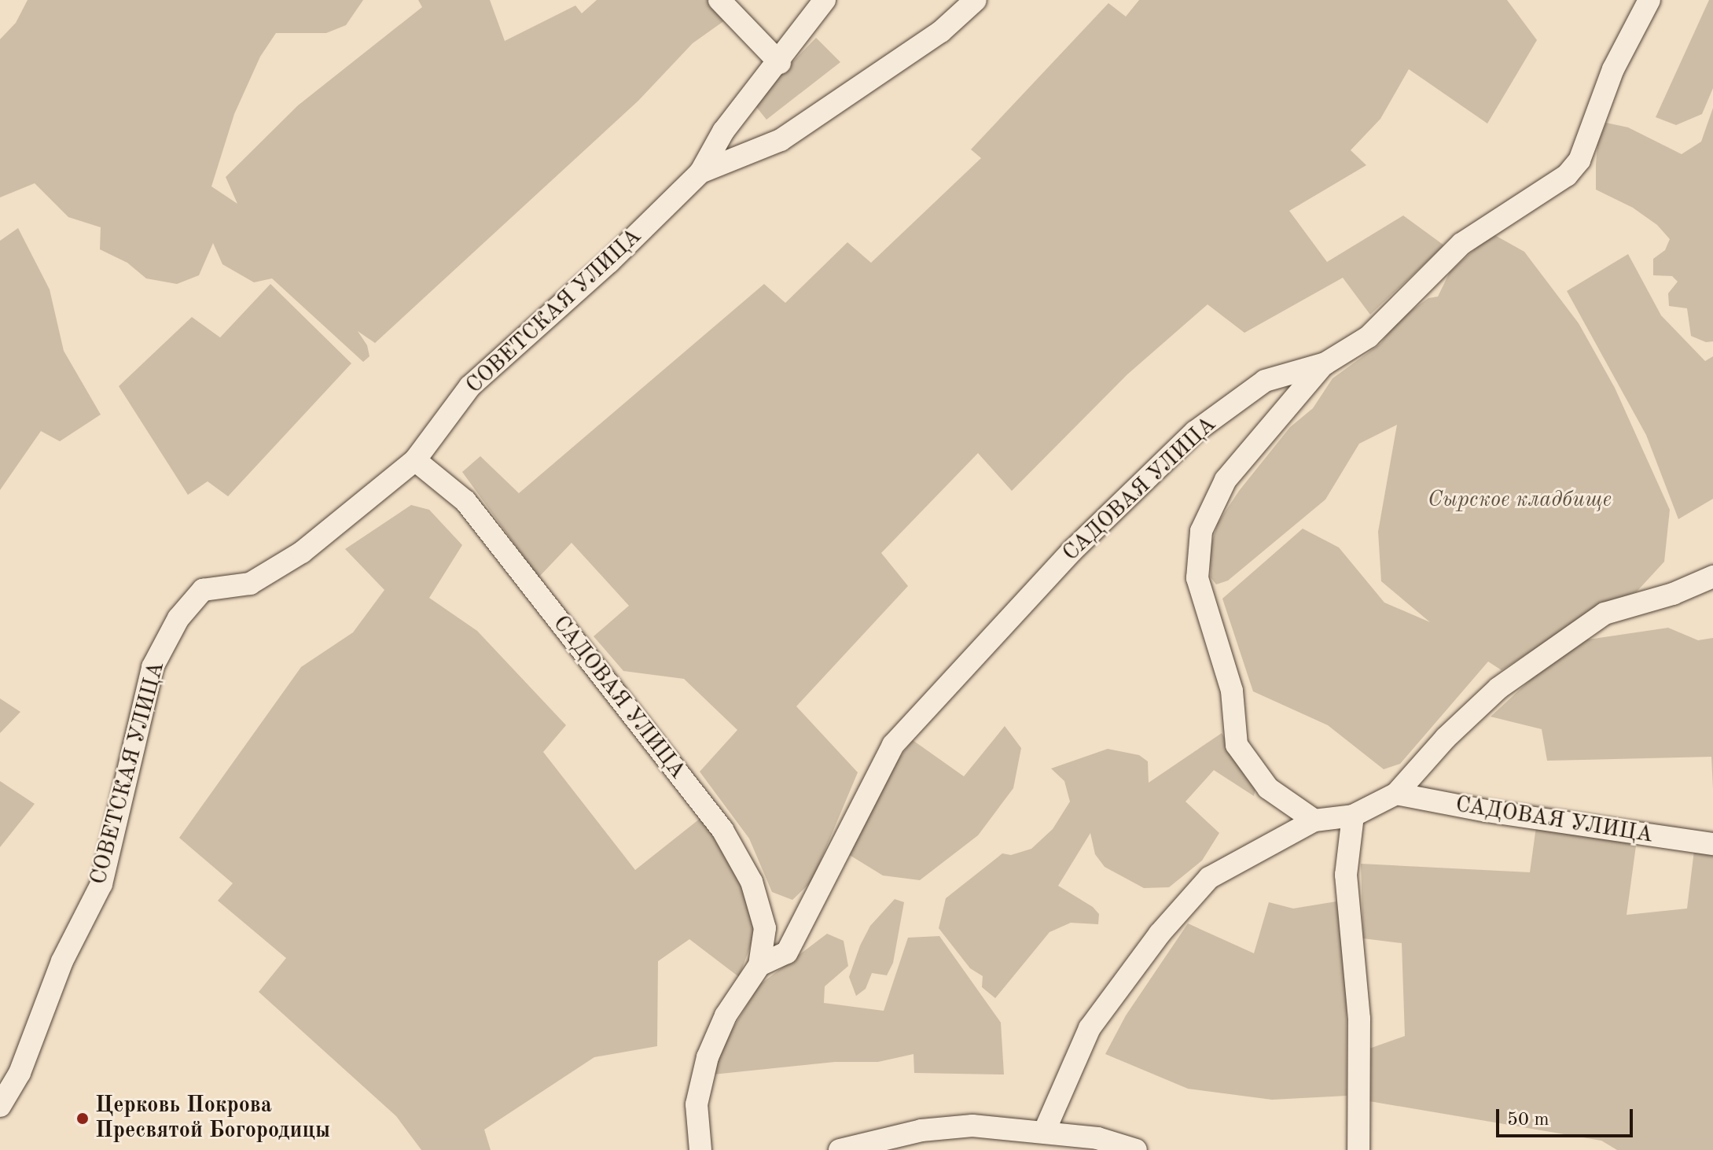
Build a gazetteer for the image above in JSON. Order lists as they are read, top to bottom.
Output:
{
  "streets": {
    "street": ["СОВЕТСКАЯ УЛИЦА", "САДОВАЯ УЛИЦА"]
  },
  "crossings": [
    ["СОВЕТСКАЯ УЛИЦА", "САДОВАЯ УЛИЦА"]
  ],
  "parks": ["Сырское кладбище"],
  "places": ["Церковь Покрова Пресвятой Богородицы"],
  "scale_bar": "50 m"
}
